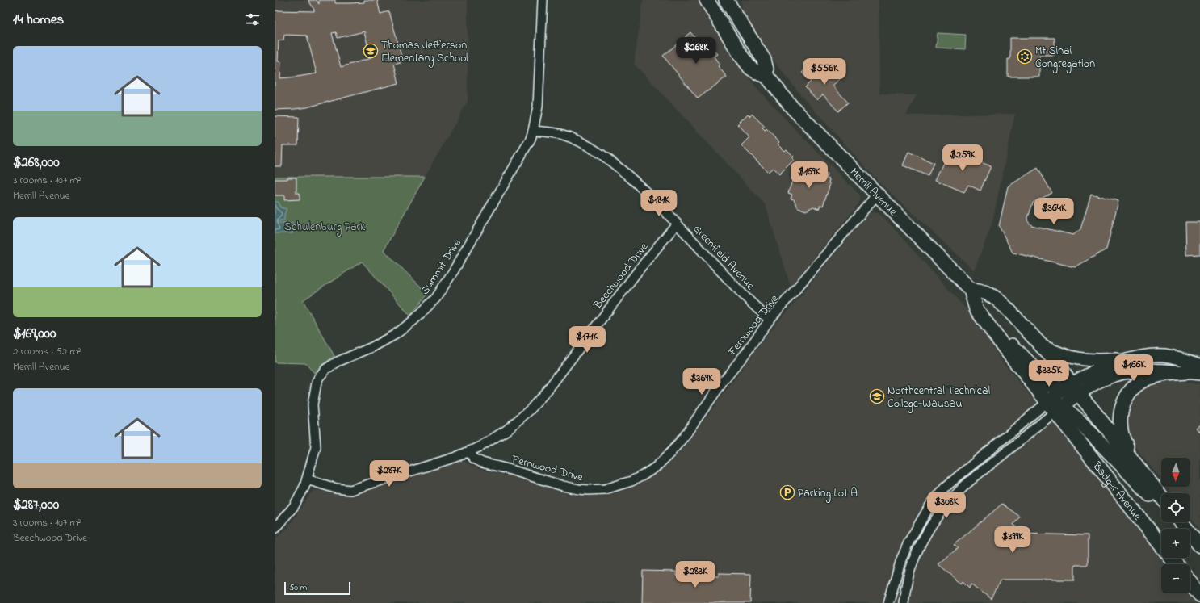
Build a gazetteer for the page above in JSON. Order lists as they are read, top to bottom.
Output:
{
  "streets": {
    "main road": ["Merrill Avenue", "Badger Avenue"],
    "street": [
      "Greenfield Avenue",
      "Summit Drive",
      "Beechwood Drive",
      "Fernwood Drive"
    ]
  },
  "crossings": [
    ["Merrill Avenue", "Fernwood Drive"],
    ["Merrill Avenue", "Badger Avenue"],
    ["Greenfield Avenue", "Summit Drive"],
    ["Greenfield Avenue", "Beechwood Drive"],
    ["Greenfield Avenue", "Fernwood Drive"],
    ["Summit Drive", "Beechwood Drive"],
    ["Beechwood Drive", "Fernwood Drive"]
  ],
  "parks": ["Schulenburg Park"],
  "places": {
    "school or university": ["Thomas Jefferson Elementary School", "Northcentral Technical College-Wausau"],
    "synagogue": ["Mt Sinai Congregation"],
    "parking": ["Parking Lot A"]
  },
  "scale_bar": "50 m",
  "north": "bottom",
  "page": {
    "heading": "14 homes",
    "price": [
      "$268K",
      "$556K",
      "$259K",
      "$169K",
      "$181K",
      "$364K",
      "$171K",
      "$166K",
      "$335K",
      "$369K",
      "$287K",
      "$308K",
      "$399K",
      "$283K"
    ],
    "list": [
      {
        "name": "$268,000",
        "note": "3 rooms · 107 m² · Merrill Avenue"
      },
      {
        "name": "$169,000",
        "note": "2 rooms · 52 m² · Merrill Avenue"
      },
      {
        "name": "$287,000",
        "note": "3 rooms · 107 m² · Beechwood Drive"
      }
    ],
    "map_buttons": ["+", "−"],
    "scale": "50 m"
  }
}
